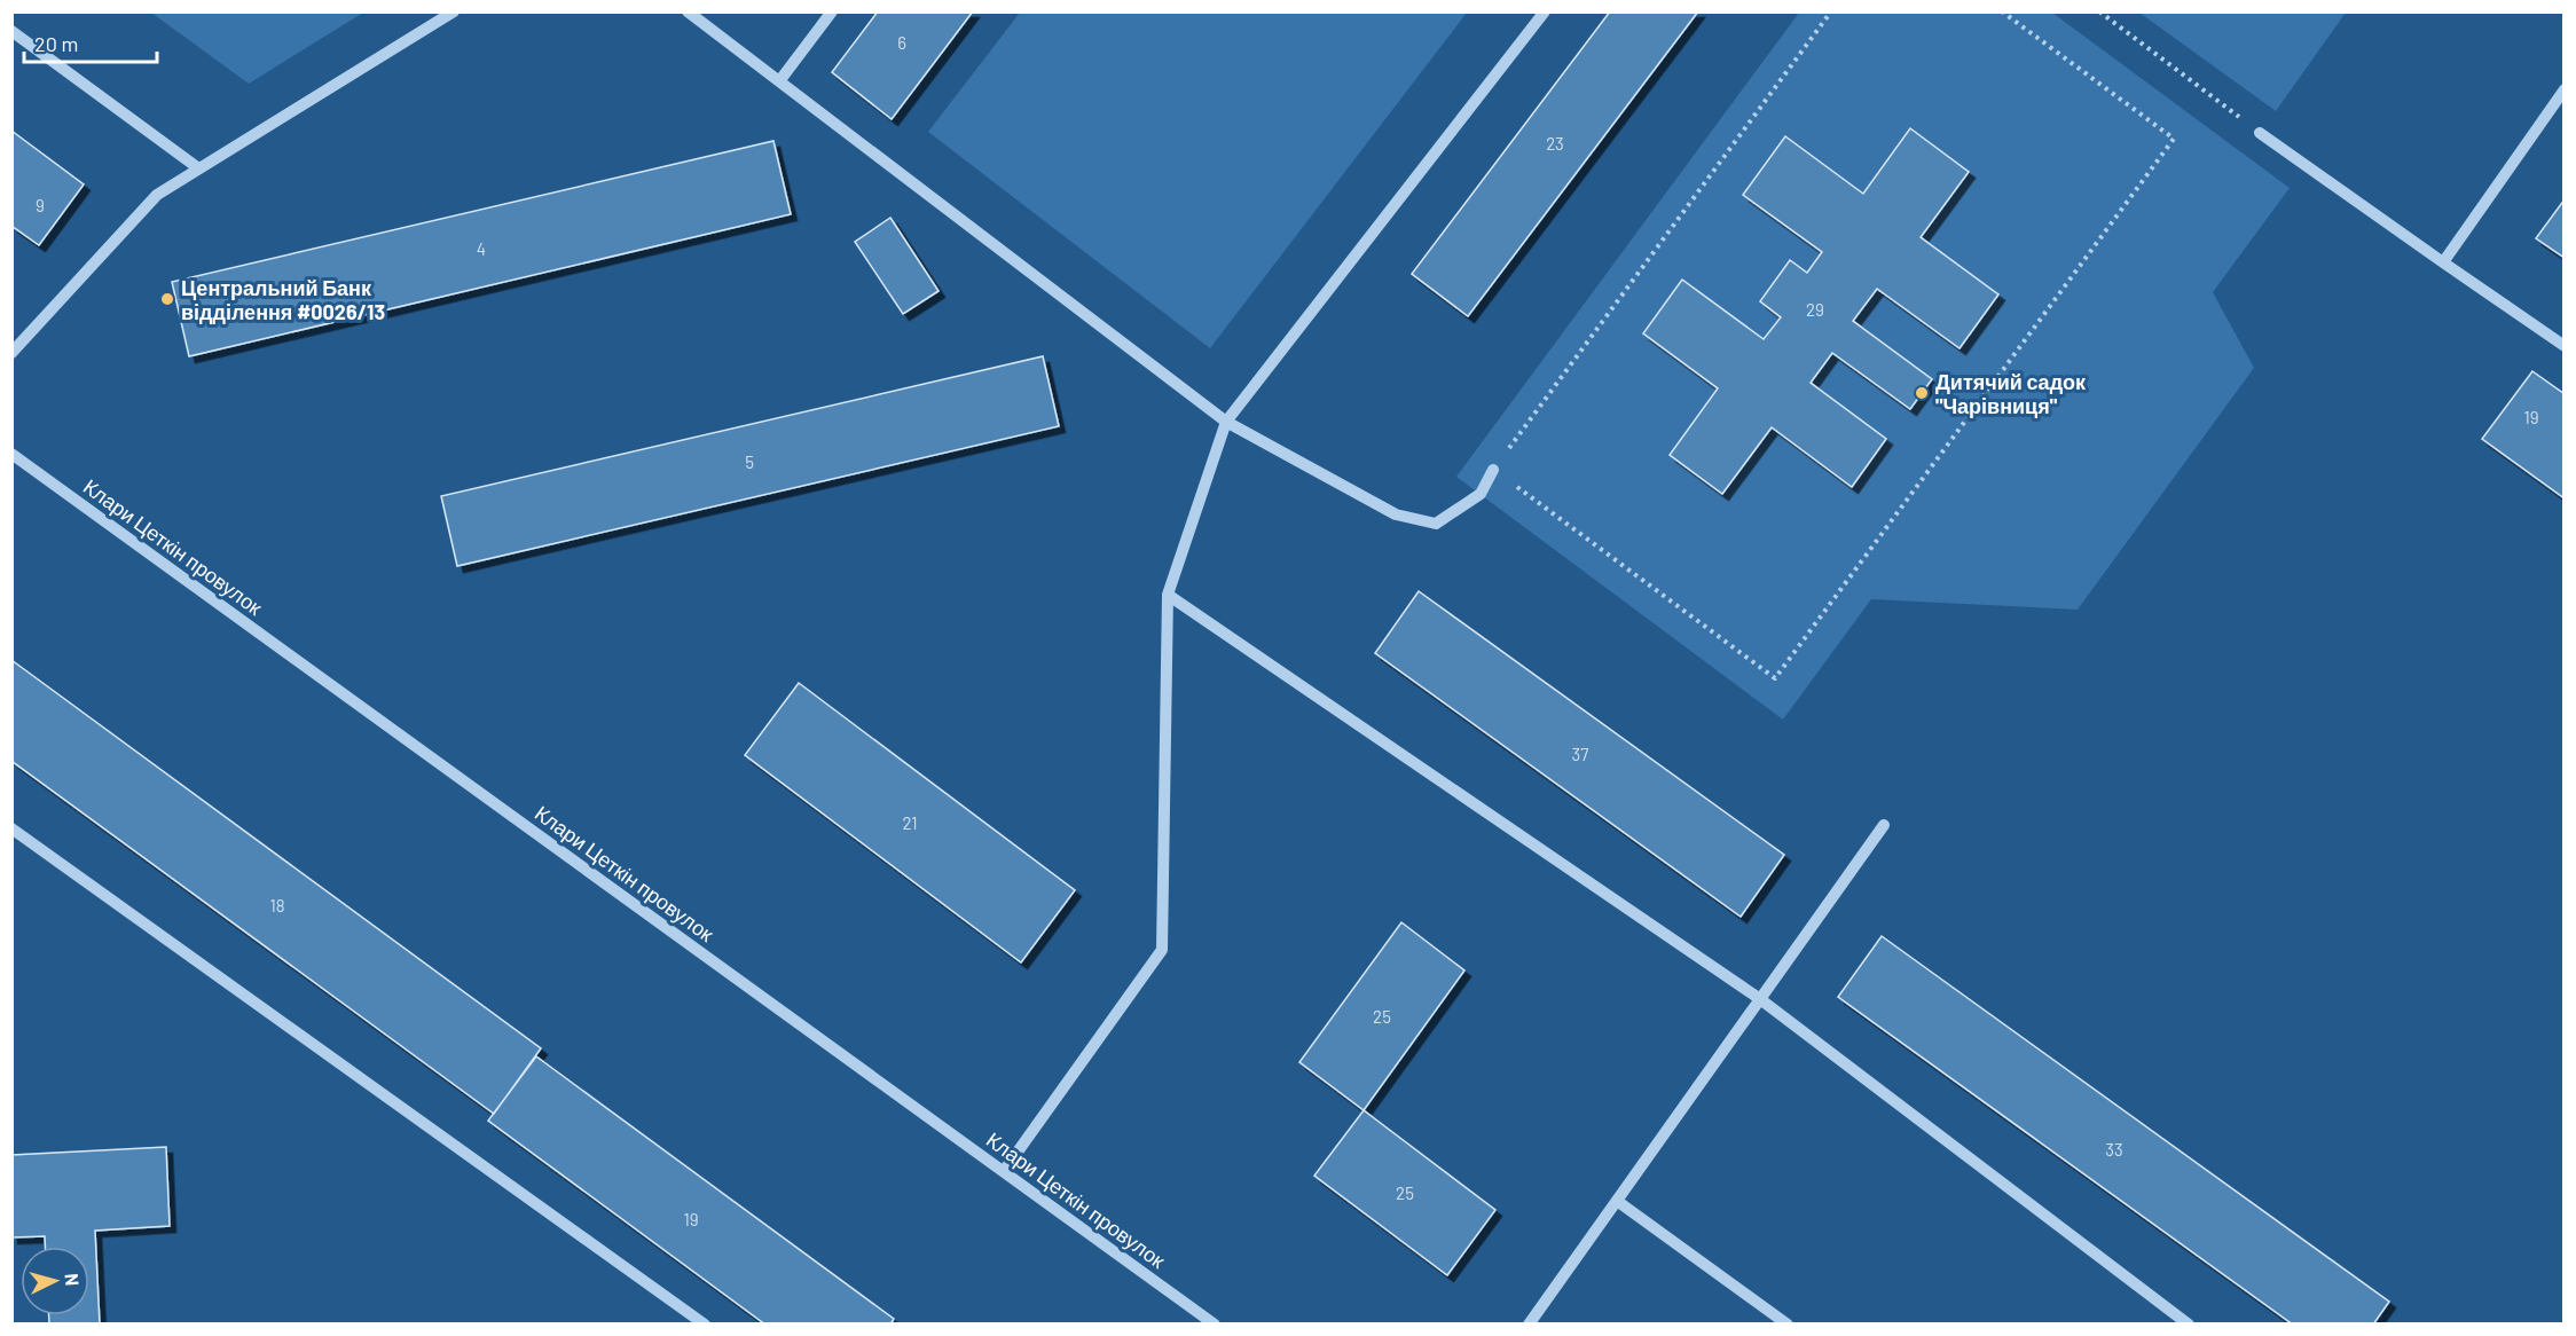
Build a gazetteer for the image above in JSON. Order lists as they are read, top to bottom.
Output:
{
  "streets": {
    "street": ["Клари Цеткін провулок"]
  },
  "places": ["Центральний Банк відділення #0026/13", "Дитячий садок \"Чарівниця\""],
  "house_numbers": [
    "6",
    "23",
    "9",
    "4",
    "29",
    "19",
    "5",
    "37",
    "21",
    "18",
    "25",
    "33",
    "25",
    "19"
  ],
  "scale_bar": "20 m",
  "north": "right"
}
